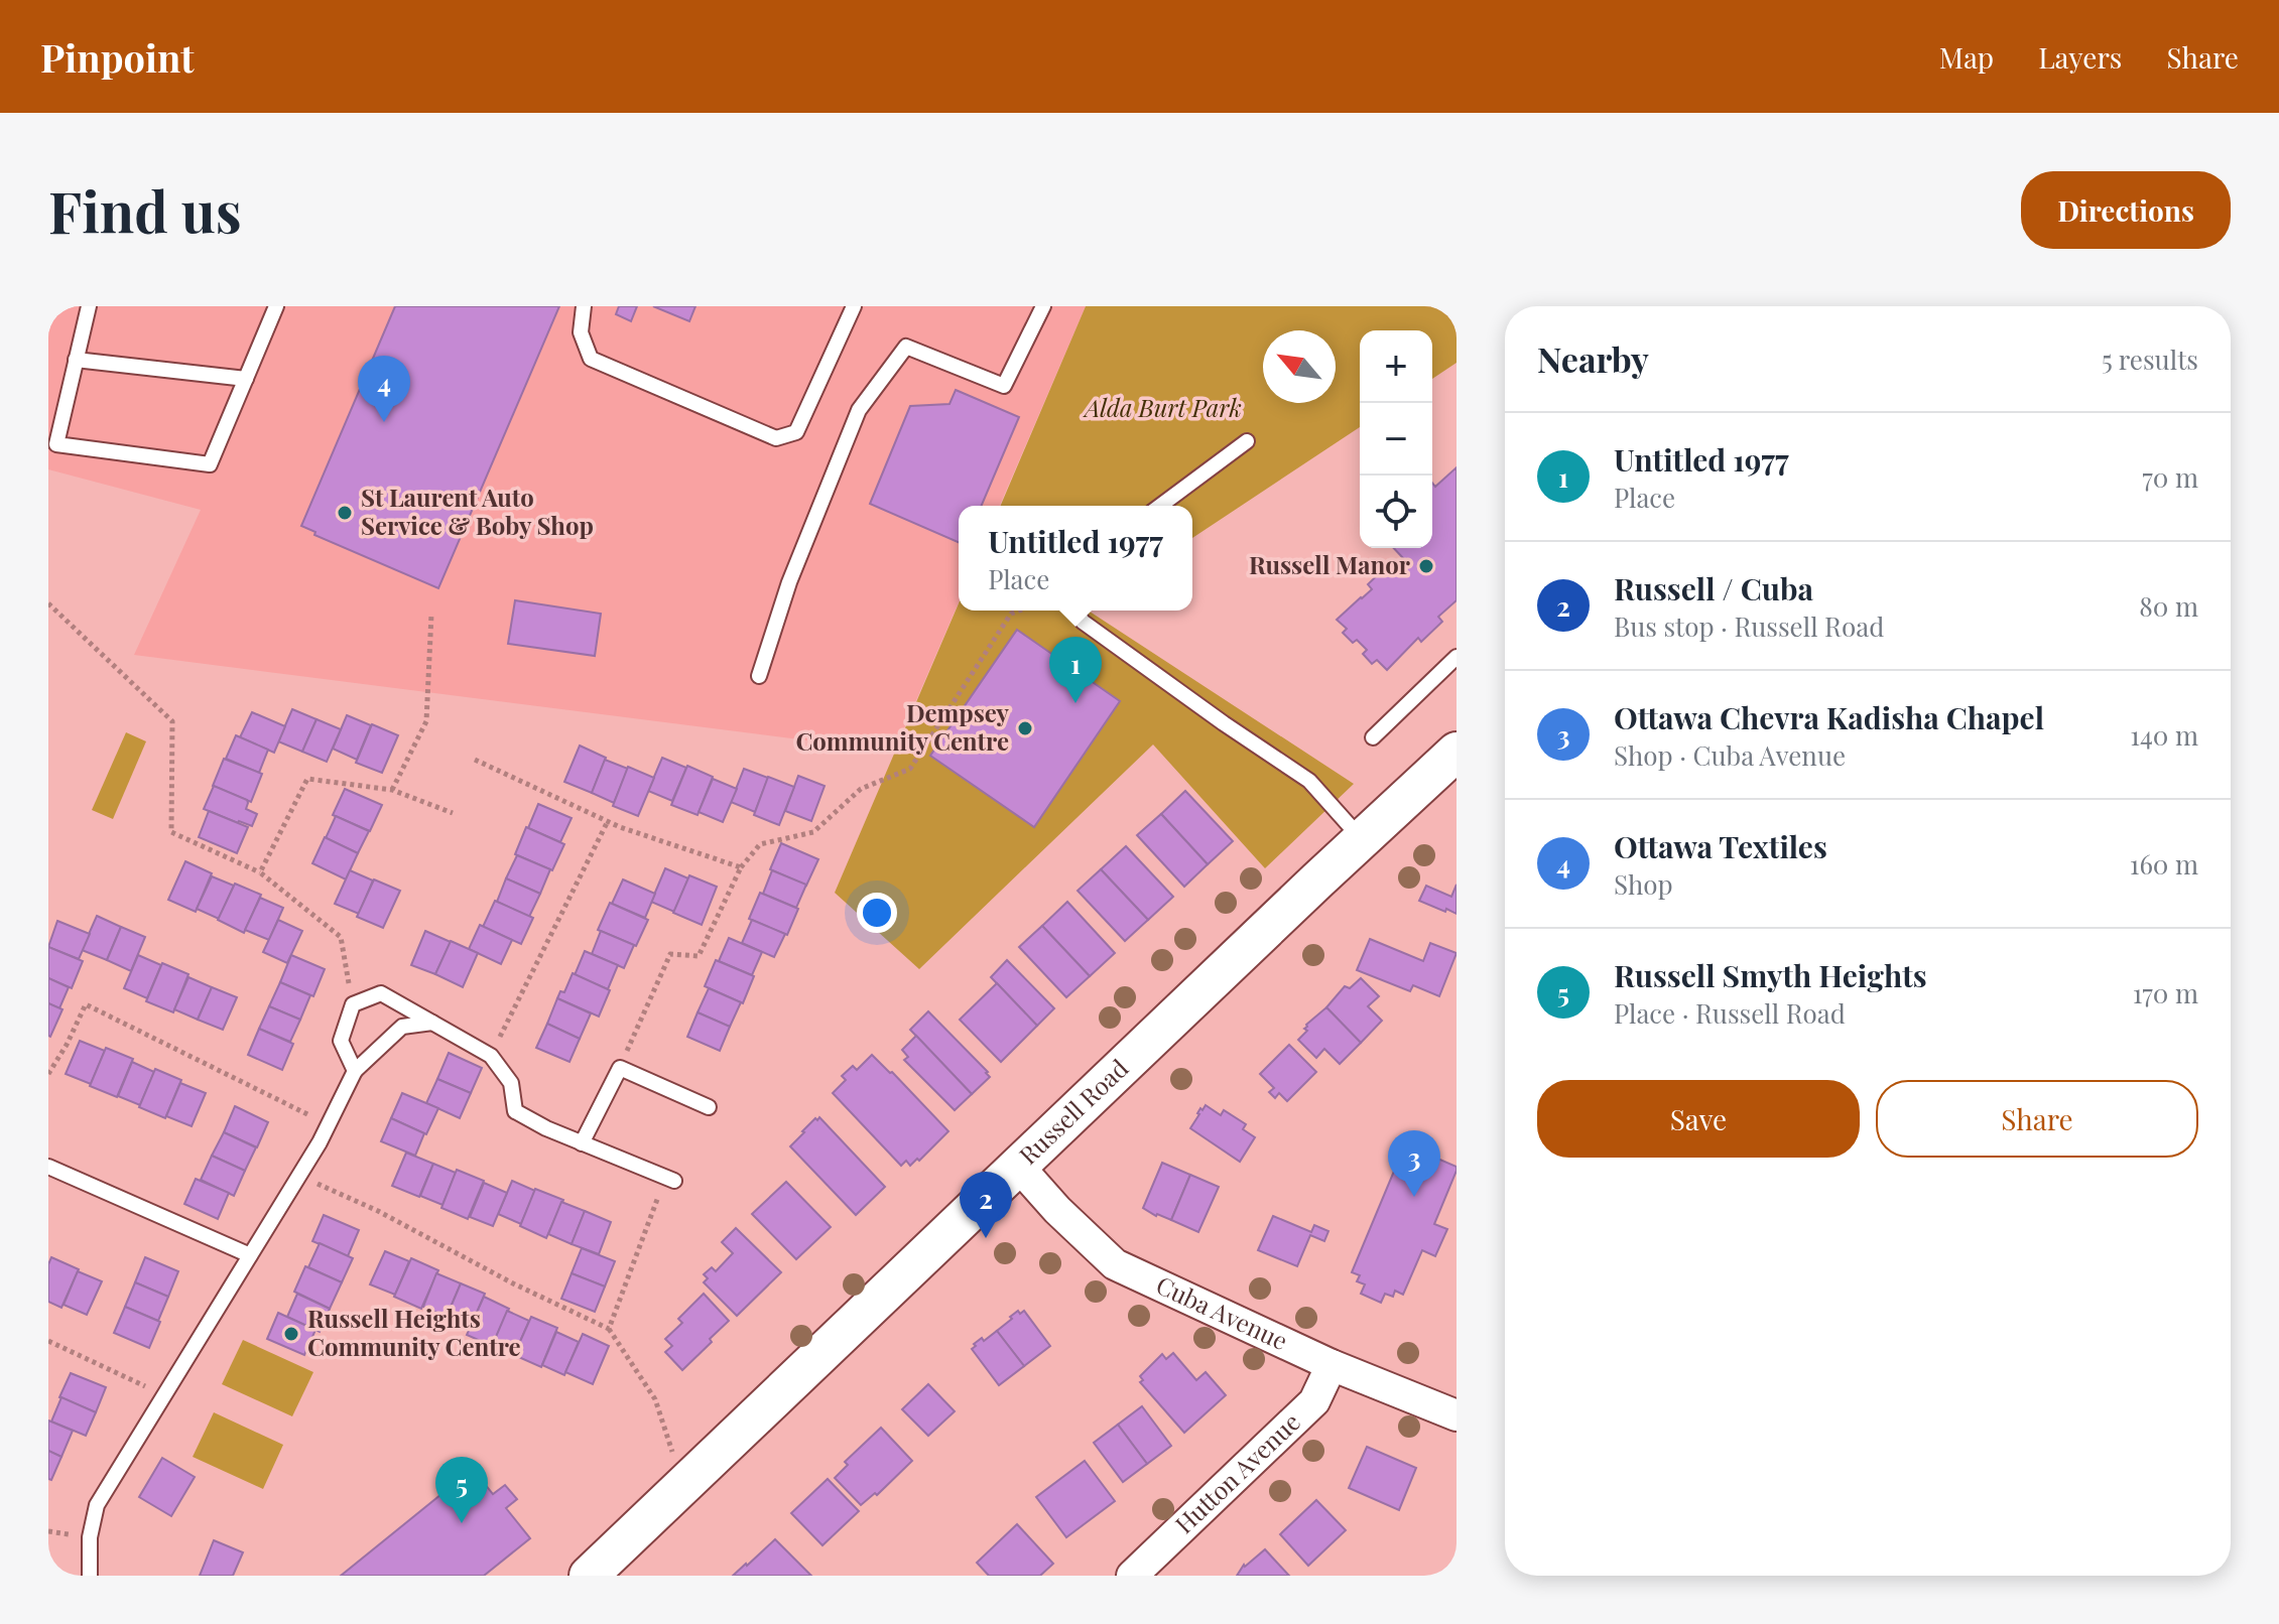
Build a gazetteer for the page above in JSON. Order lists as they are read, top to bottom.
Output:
{
  "streets": {
    "street": ["Russell Road", "Cuba Avenue", "Hutton Avenue"]
  },
  "crossings": [
    ["Russell Road", "Cuba Avenue"],
    ["Cuba Avenue", "Hutton Avenue"]
  ],
  "parks": ["Alda Burt Park"],
  "places": [
    "St Laurent Auto Service & Boby Shop",
    "Russell Manor",
    "Dempsey Community Centre",
    "Russell Heights Community Centre"
  ],
  "north": "top left",
  "page": {
    "header": "Pinpoint",
    "nav": ["Map", "Layers", "Share"],
    "buttons": [
      "Directions",
      ["Save", "Share"]
    ],
    "title": "Find us",
    "heading": ["Nearby", "5 results"],
    "map_buttons": ["+", "−"],
    "pins": [
      "4",
      "1",
      "3",
      "2",
      "5"
    ],
    "list": [
      {
        "mark": "1",
        "name": "Untitled 1977",
        "note": "Place",
        "value": "70 m"
      },
      {
        "mark": "2",
        "name": "Russell / Cuba",
        "note": "Bus stop · Russell Road",
        "value": "80 m"
      },
      {
        "mark": "3",
        "name": "Ottawa Chevra Kadisha Chapel",
        "note": "Shop · Cuba Avenue",
        "value": "140 m"
      },
      {
        "mark": "4",
        "name": "Ottawa Textiles",
        "note": "Shop",
        "value": "160 m"
      },
      {
        "mark": "5",
        "name": "Russell Smyth Heights",
        "note": "Place · Russell Road",
        "value": "170 m"
      }
    ],
    "popup": ["Untitled 1977", "Place"]
  }
}
